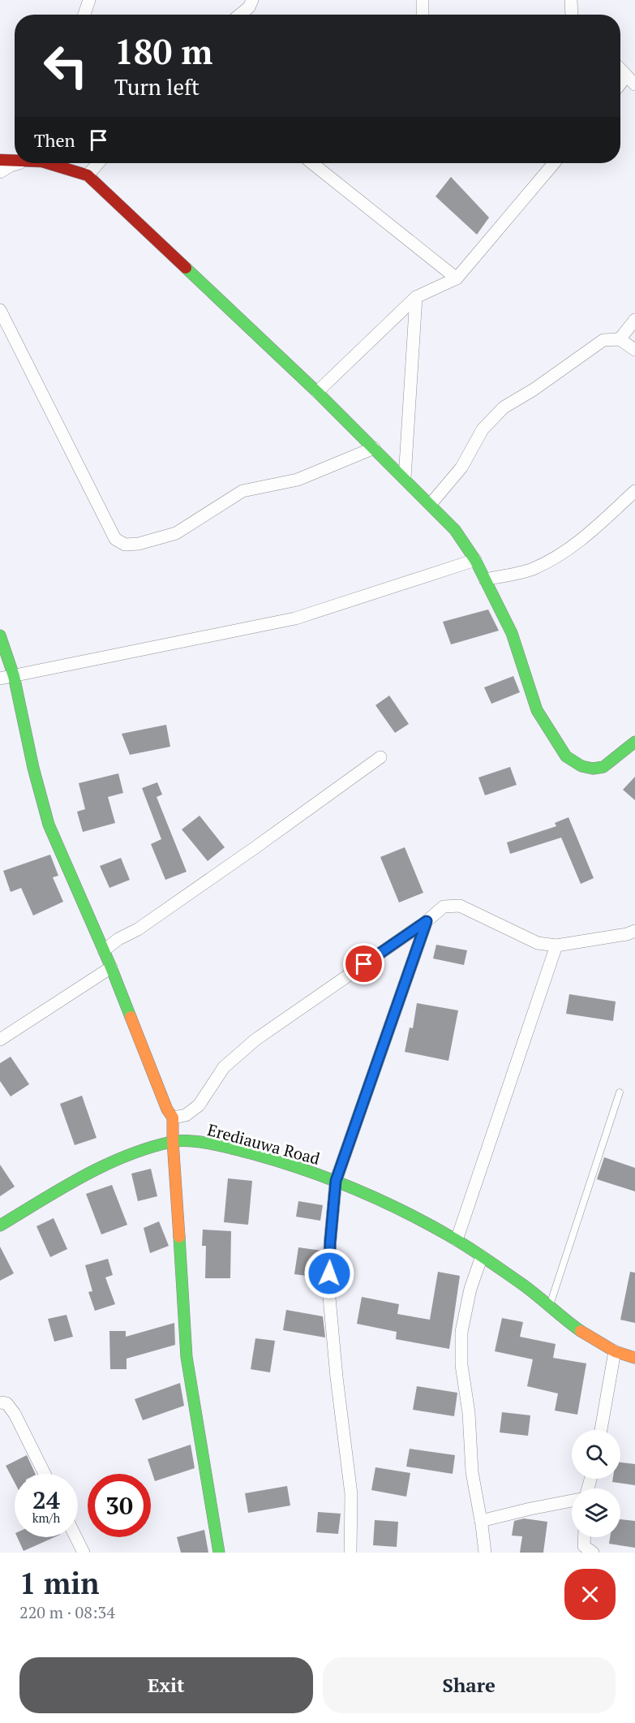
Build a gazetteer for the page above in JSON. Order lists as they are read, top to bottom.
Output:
{
  "streets": {
    "street": ["Erediauwa Road"]
  },
  "page": {
    "turn": ["180 m", "Turn left"],
    "then": "Then",
    "speed": "24 km/h",
    "limit": "30",
    "heading": ["1 min", "220 m · 08:34"],
    "buttons": ["Exit", "Share"]
  }
}
